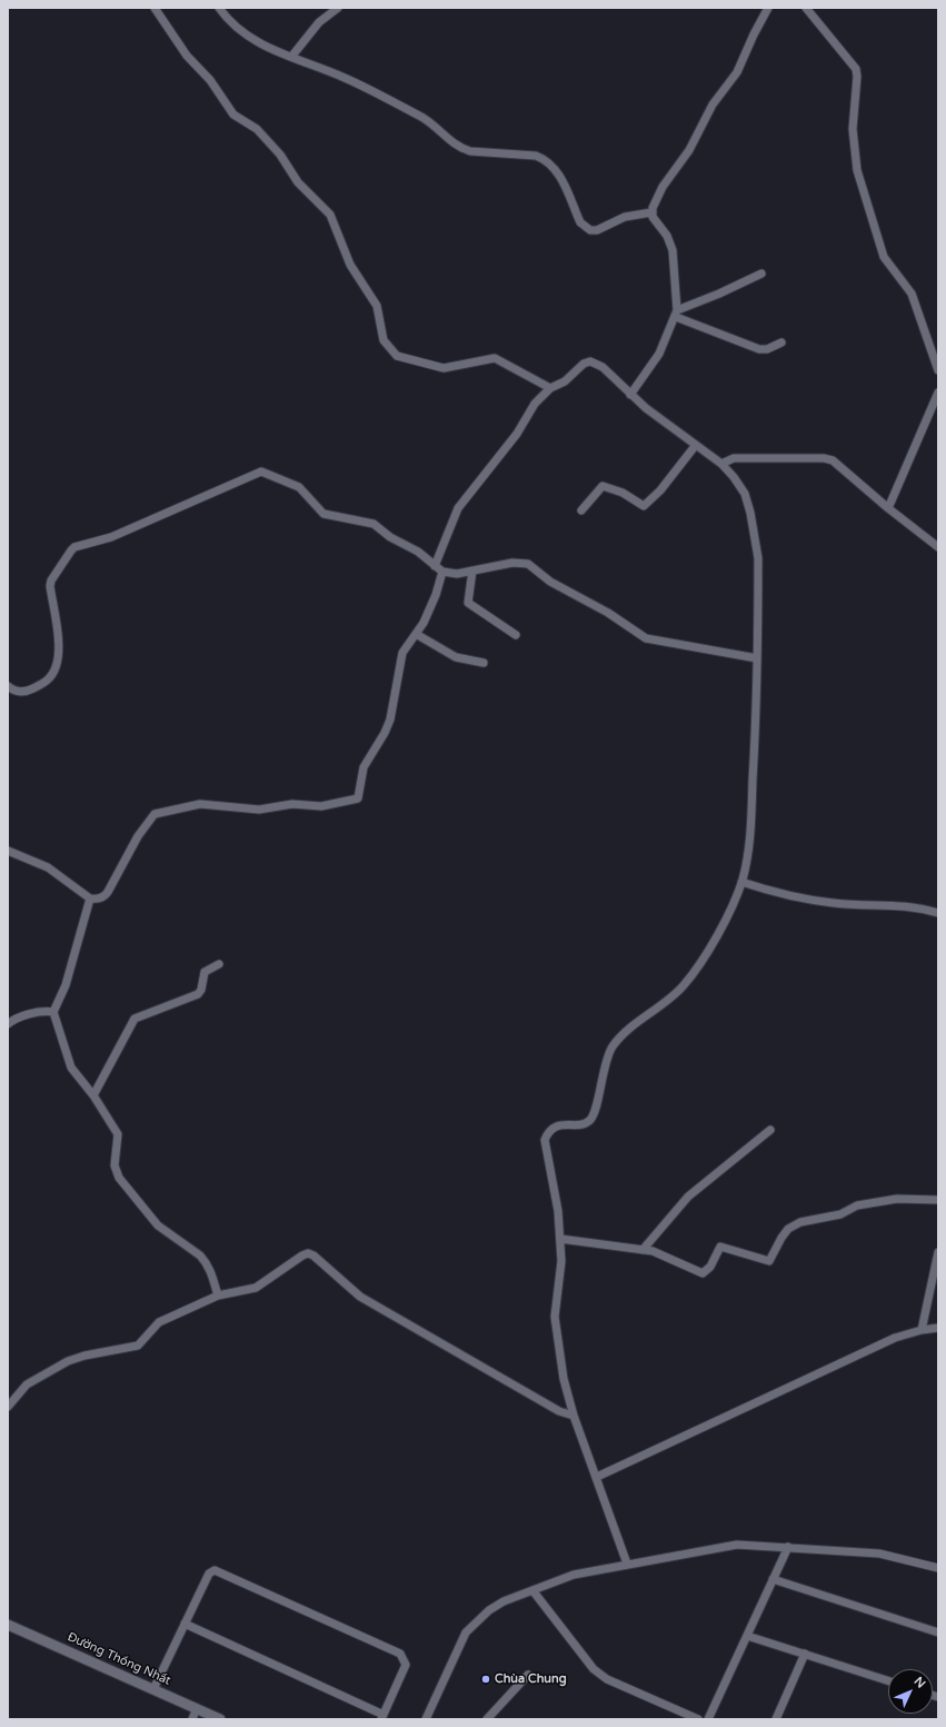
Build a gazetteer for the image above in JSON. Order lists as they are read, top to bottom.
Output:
{
  "streets": {
    "street": ["Đường Thống Nhất"]
  },
  "places": ["Chùa Chung"],
  "north": "top right"
}
